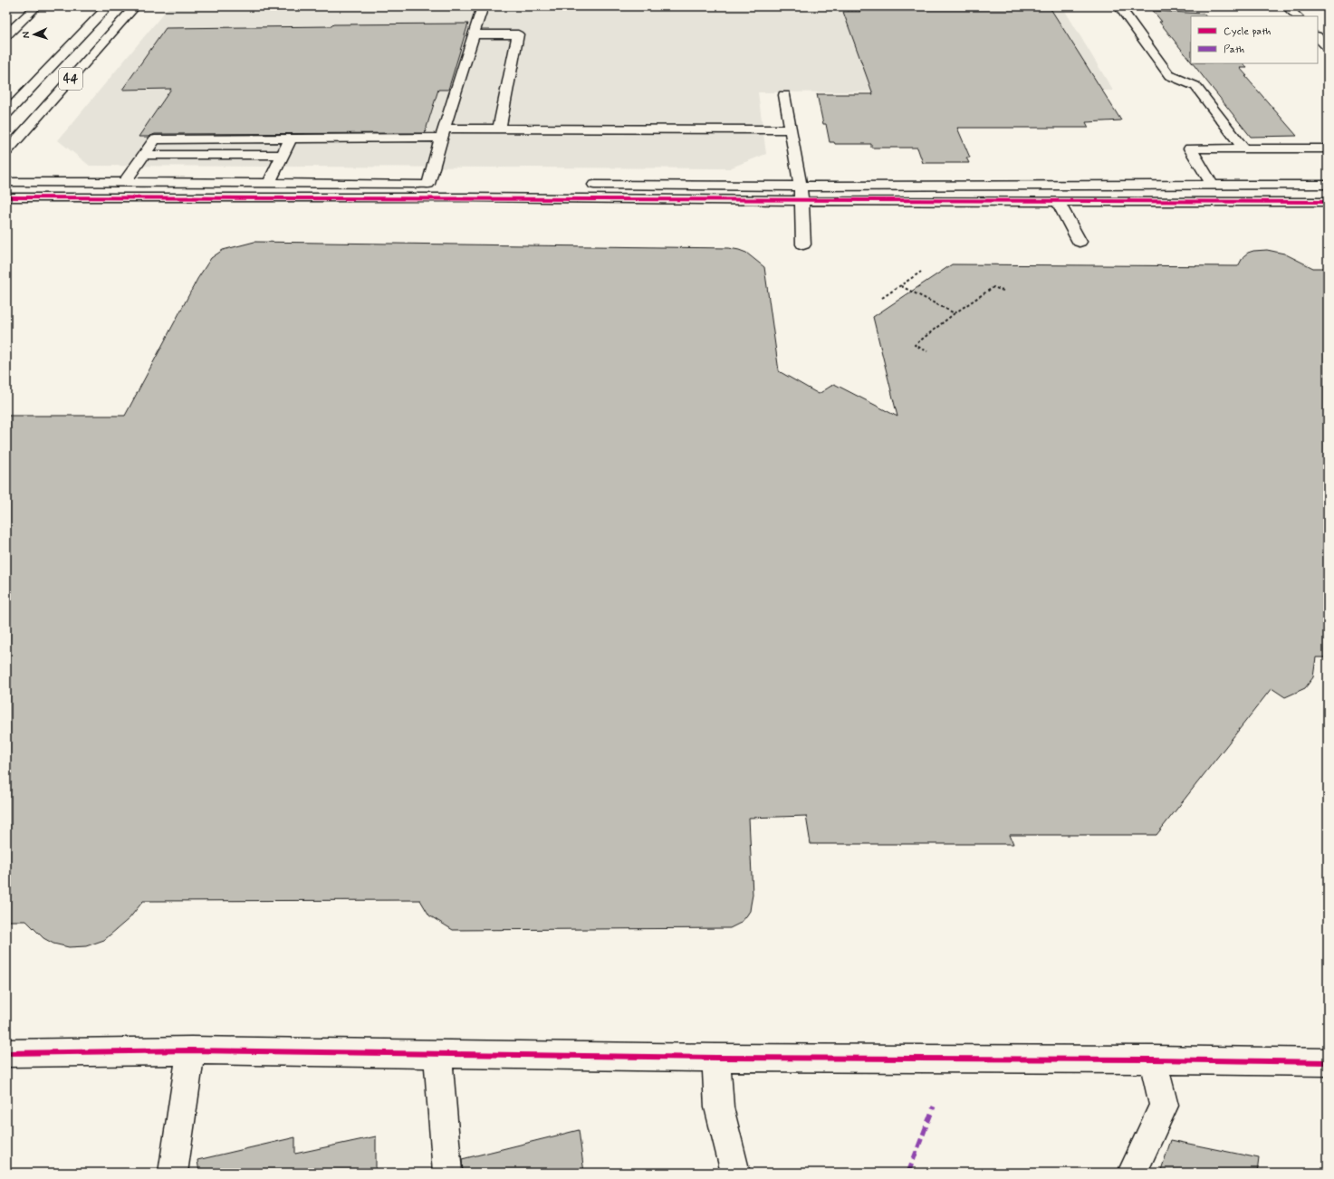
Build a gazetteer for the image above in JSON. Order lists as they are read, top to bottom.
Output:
{
  "streets": {
    "street": ["44"]
  },
  "legend": ["Cycle path", "Path"],
  "north": "left"
}
